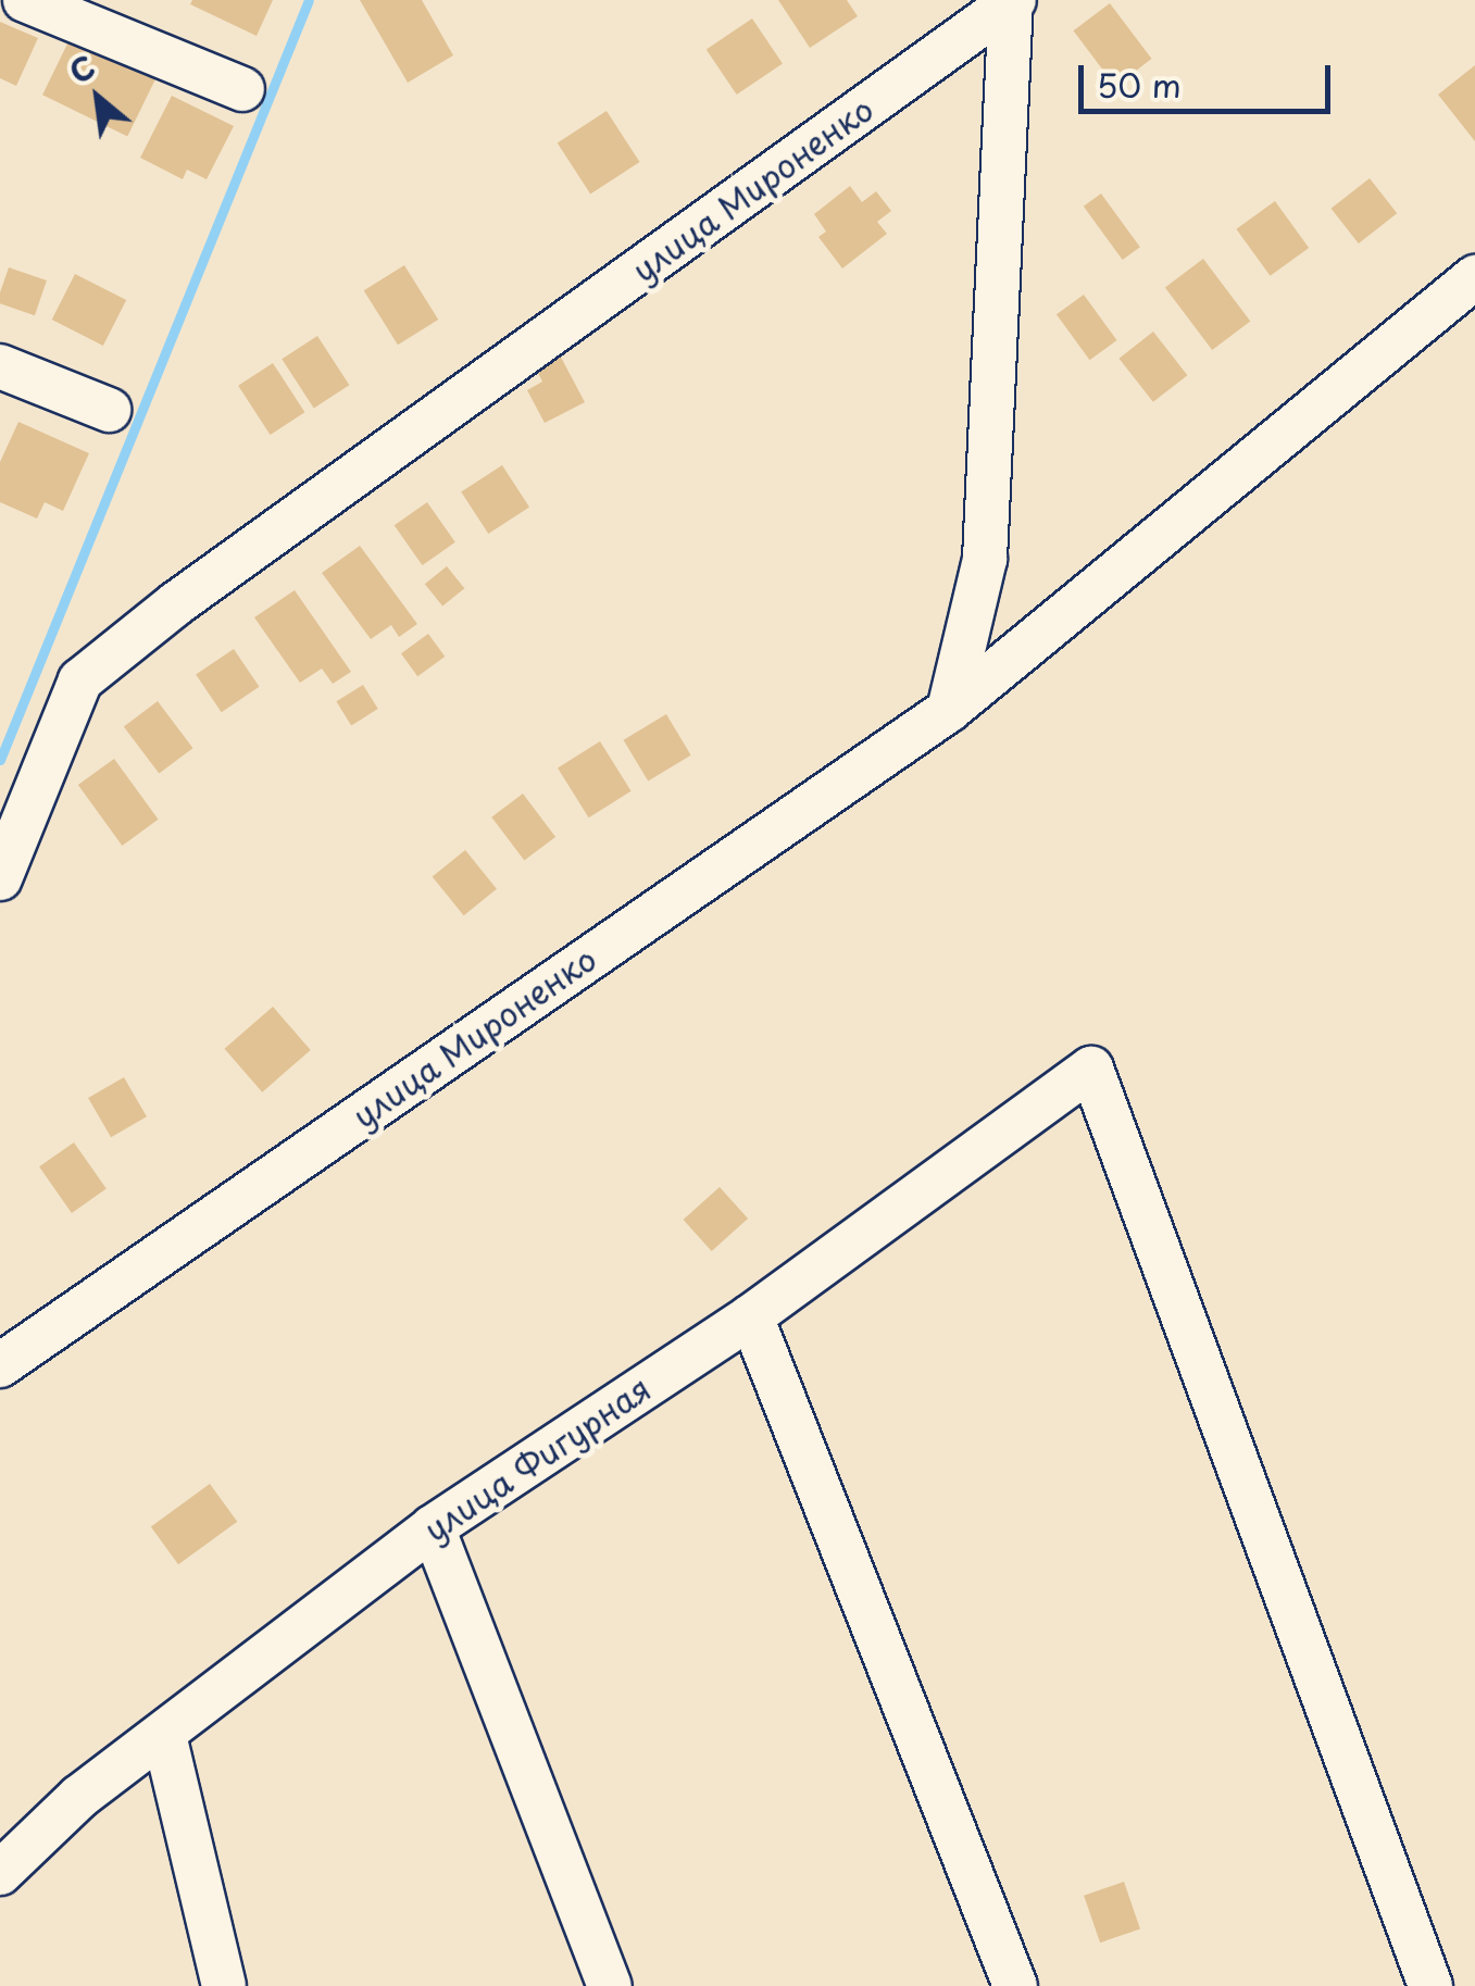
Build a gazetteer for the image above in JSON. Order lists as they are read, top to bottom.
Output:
{
  "streets": {
    "street": ["улица Мироненко", "улица Фигурная"]
  },
  "scale_bar": "50 m",
  "north": "top left"
}
